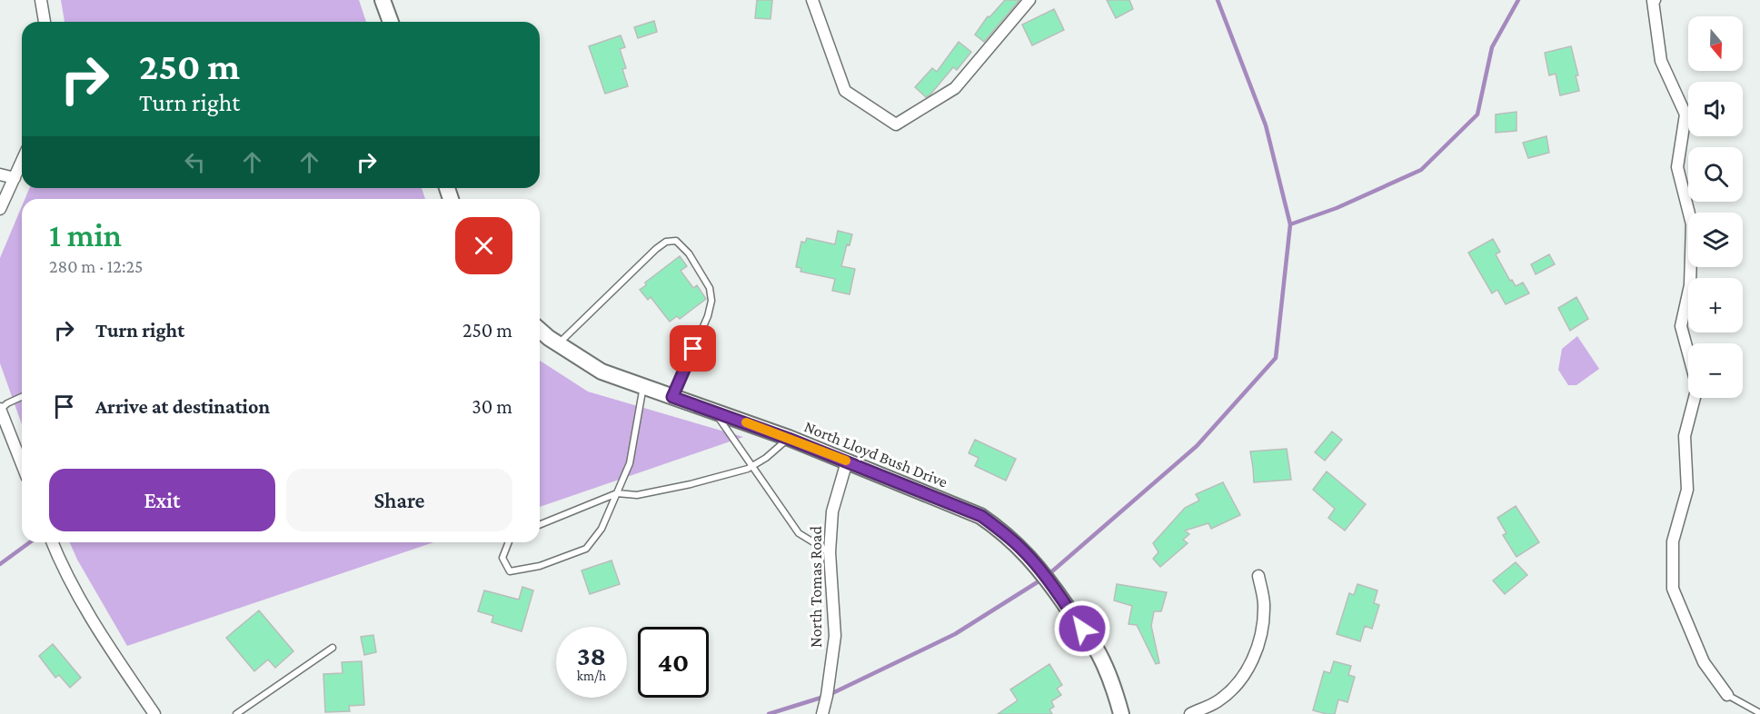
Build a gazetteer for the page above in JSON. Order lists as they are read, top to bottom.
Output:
{
  "streets": {
    "street": ["North Lloyd Bush Drive", "North Tomas Road"]
  },
  "crossings": [
    ["North Lloyd Bush Drive", "North Tomas Road"]
  ],
  "north": "bottom",
  "page": {
    "map_buttons": ["+", "−"],
    "turn": ["250 m", "Turn right"],
    "heading": ["1 min", "280 m · 12:25"],
    "list": [
      {
        "name": "Turn right",
        "value": "250 m"
      },
      {
        "name": "Arrive at destination",
        "value": "30 m"
      }
    ],
    "buttons": ["Exit", "Share"],
    "speed": "38 km/h",
    "limit": "40"
  }
}
